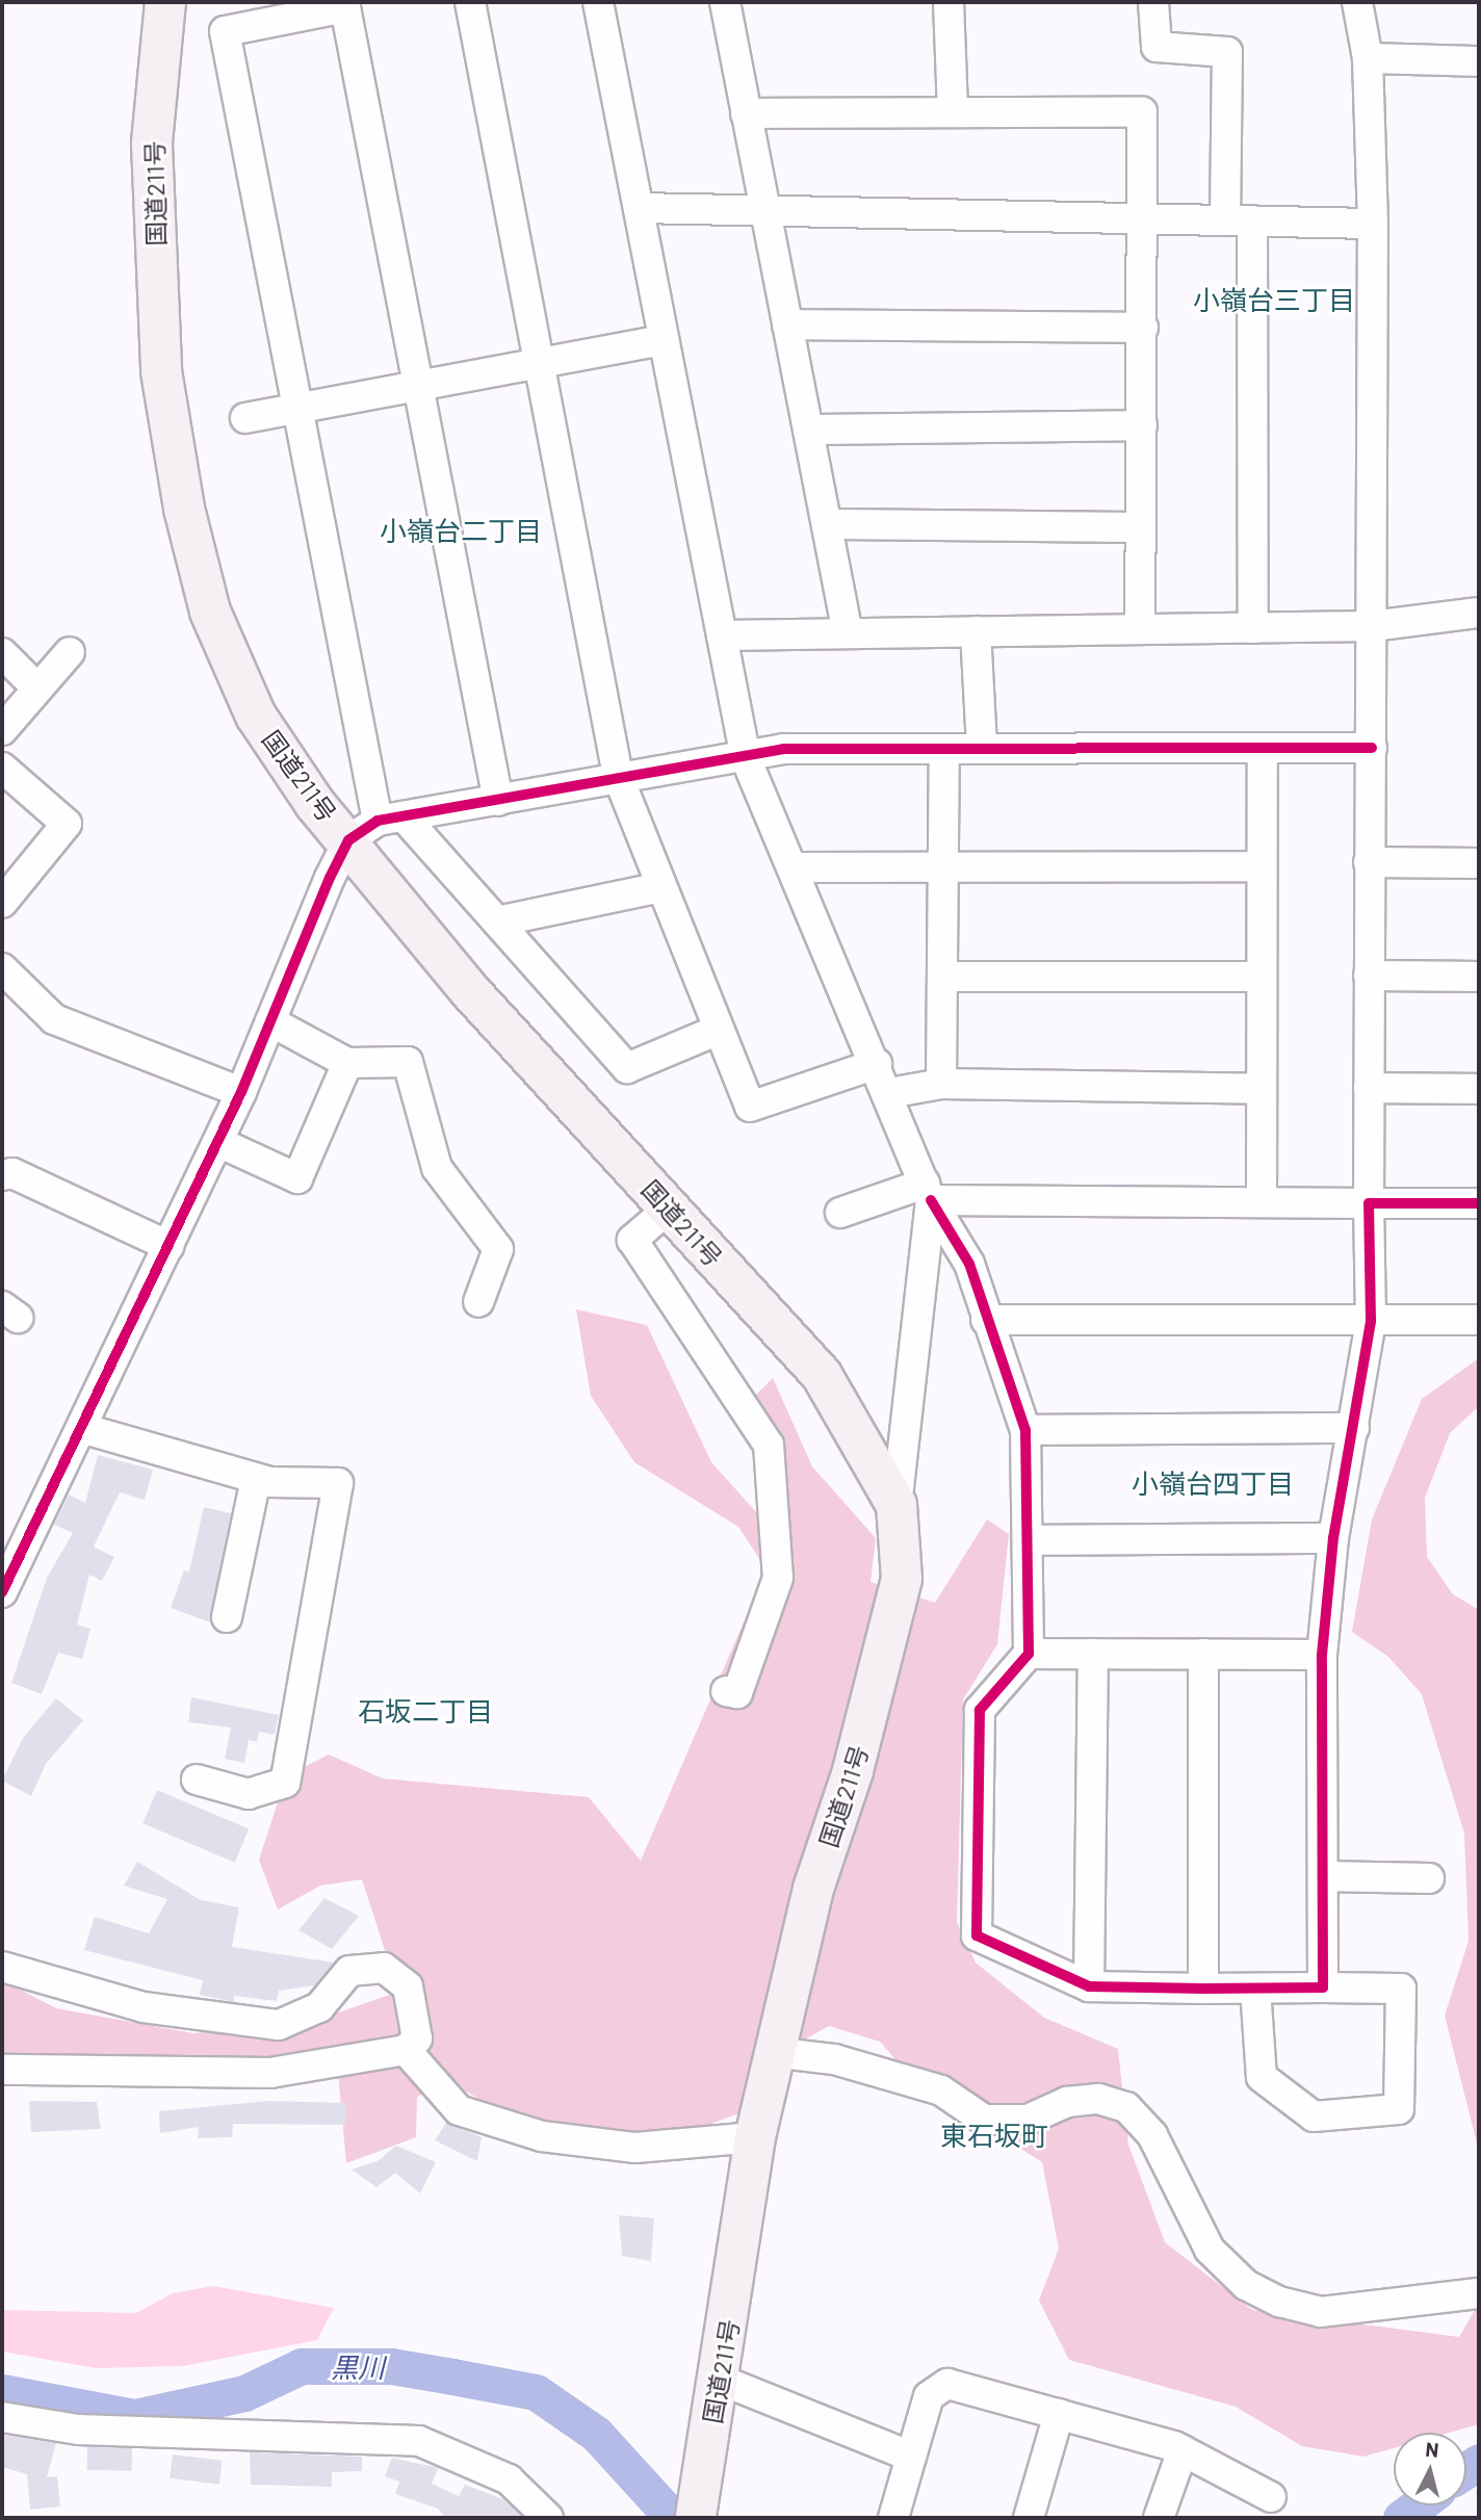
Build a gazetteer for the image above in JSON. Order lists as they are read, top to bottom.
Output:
{
  "streets": {
    "highway": ["国道211号"]
  },
  "districts": [
    "小嶺台三丁目",
    "小嶺台二丁目",
    "小嶺台四丁目",
    "石坂二丁目",
    "東石坂町"
  ],
  "water": ["黒川"],
  "north": "top"
}
